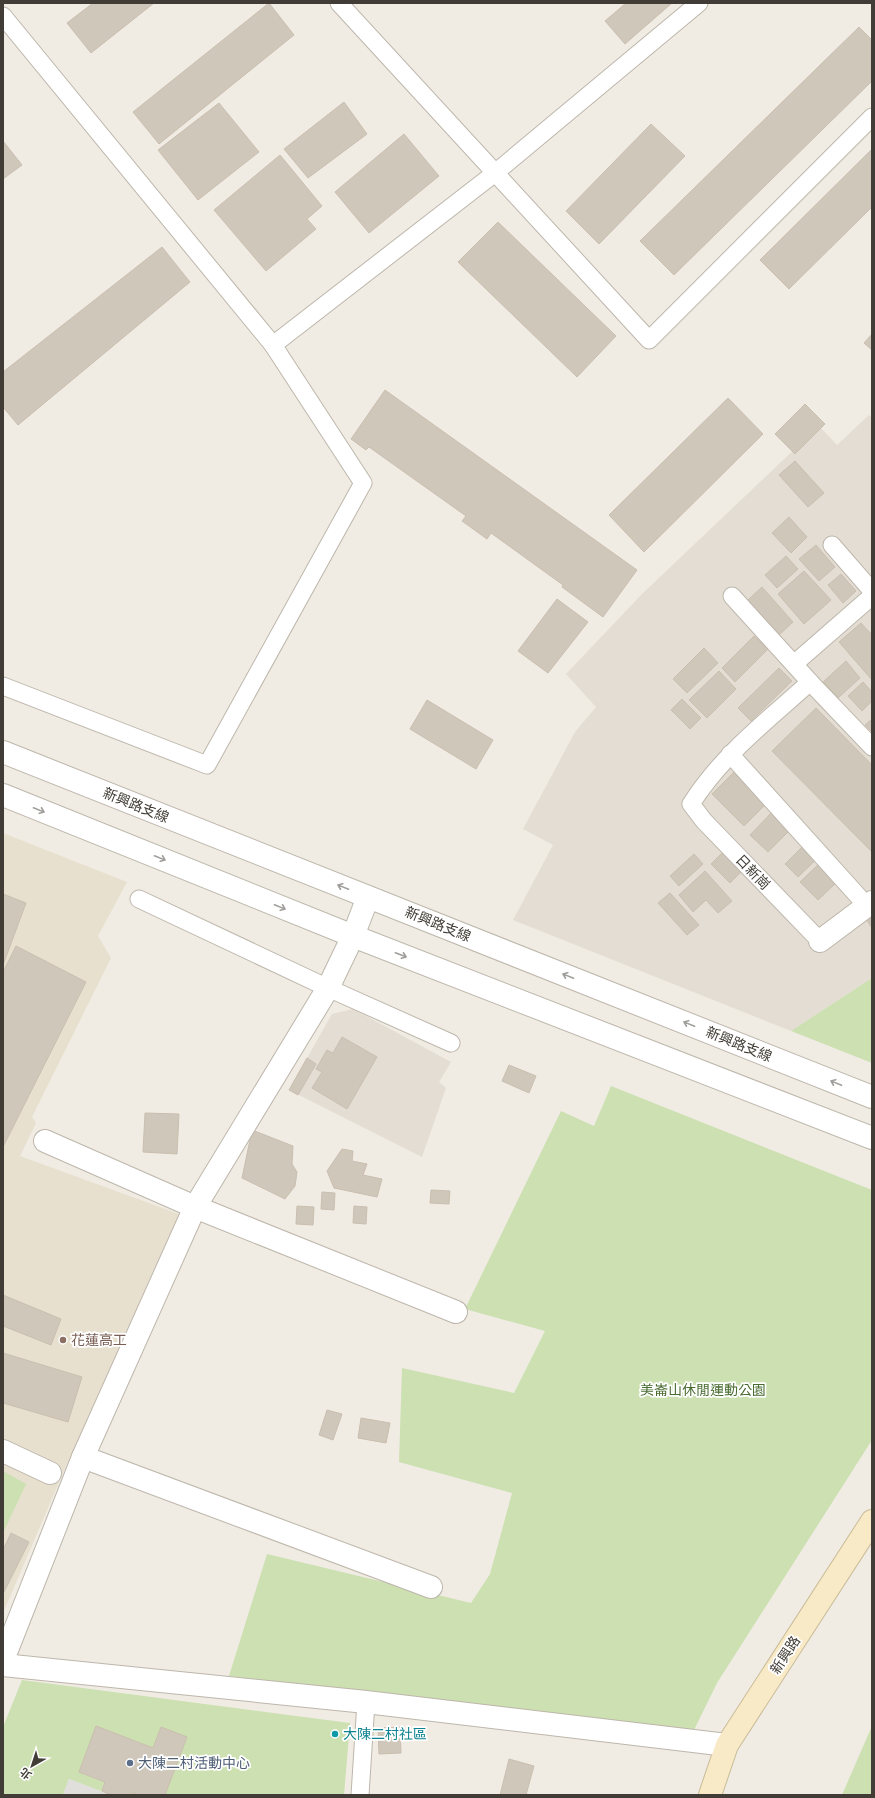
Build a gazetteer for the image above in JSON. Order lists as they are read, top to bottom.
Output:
{
  "streets": {
    "street": ["新興路支線", "日新崗", "新興路"]
  },
  "parks": ["美崙山休閒運動公園"],
  "places": ["花蓮高工", "大陳二村社區", "大陳二村活動中心"],
  "north": "bottom left"
}
